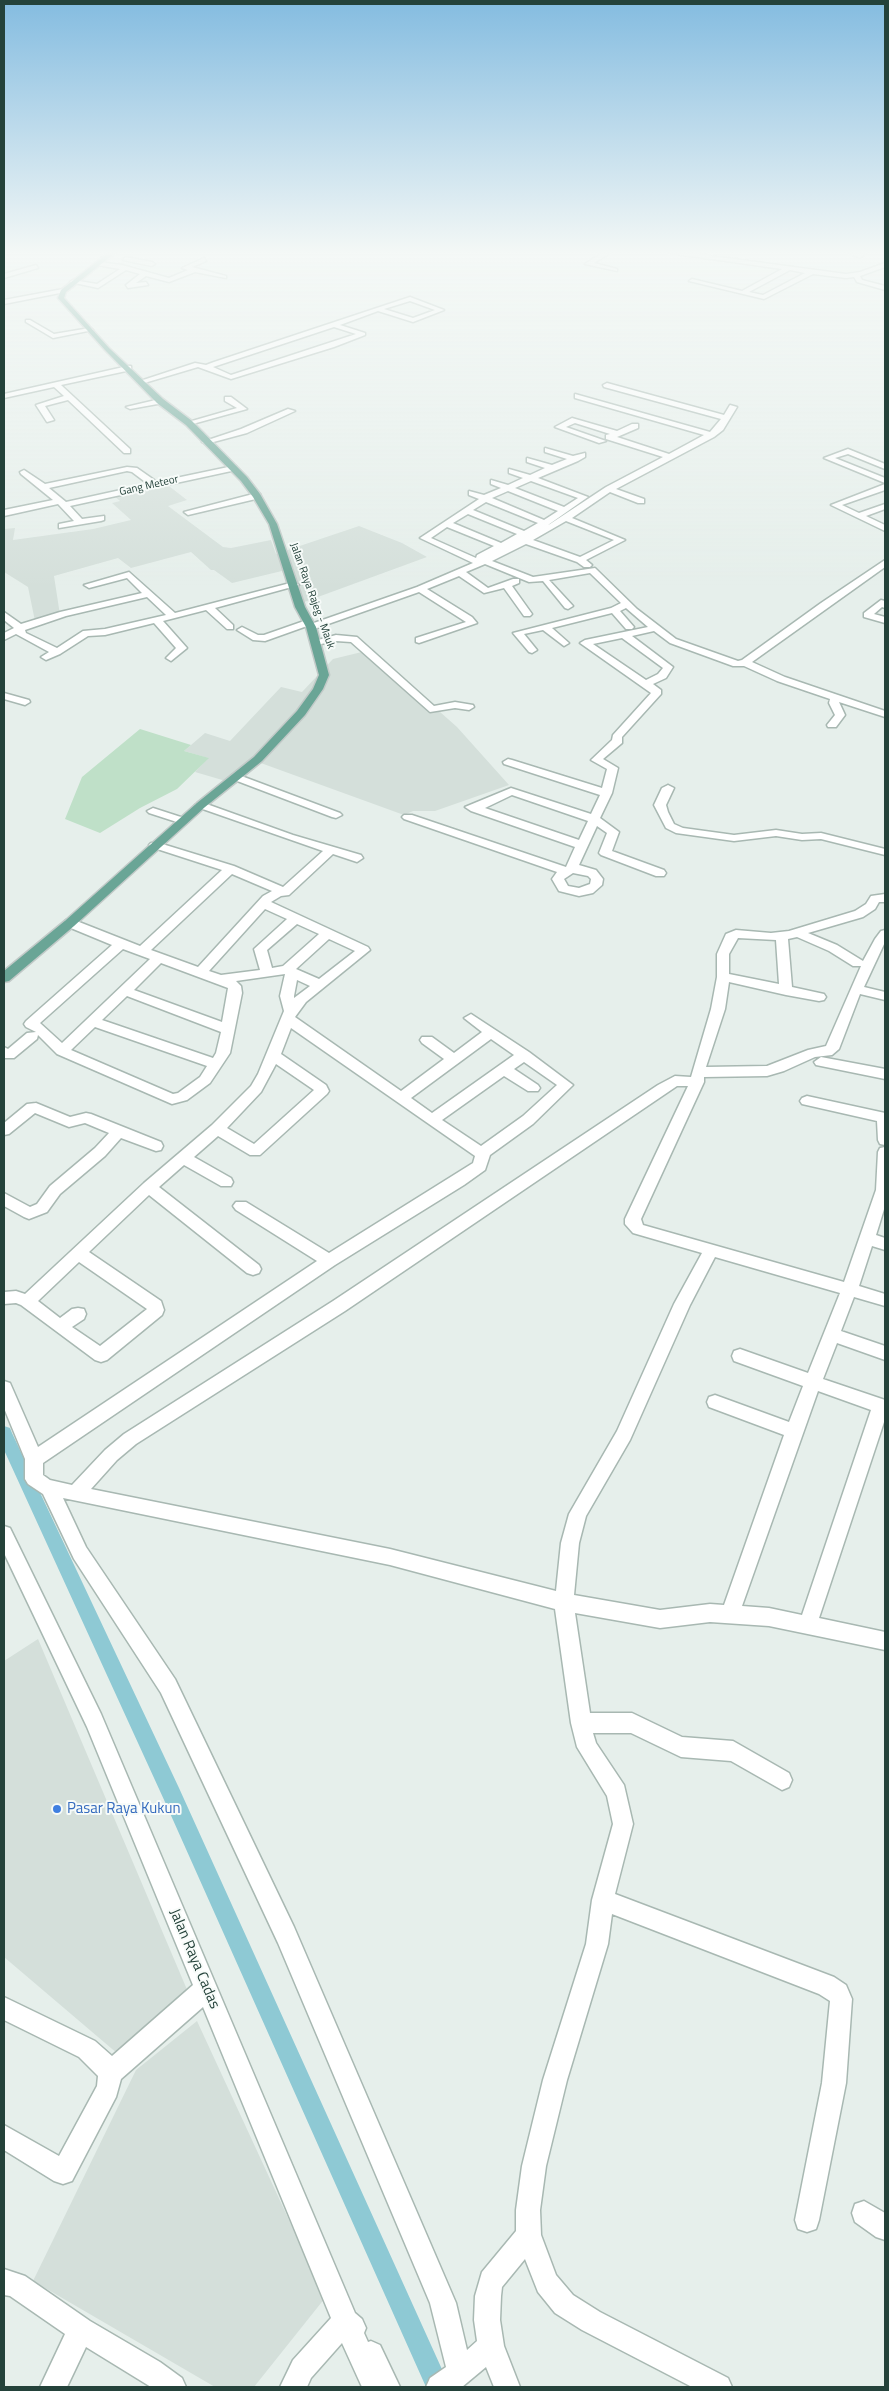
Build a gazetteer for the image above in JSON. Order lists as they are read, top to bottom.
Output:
{
  "streets": {
    "main road": ["Jalan Raya Rajeg - Mauk"],
    "street": ["Gang Meteor", "Jalan Raya Cadas"]
  },
  "crossings": [
    ["Gang Meteor", "Jalan Raya Rajeg - Mauk"]
  ],
  "places": ["Pasar Raya Kukun"]
}
